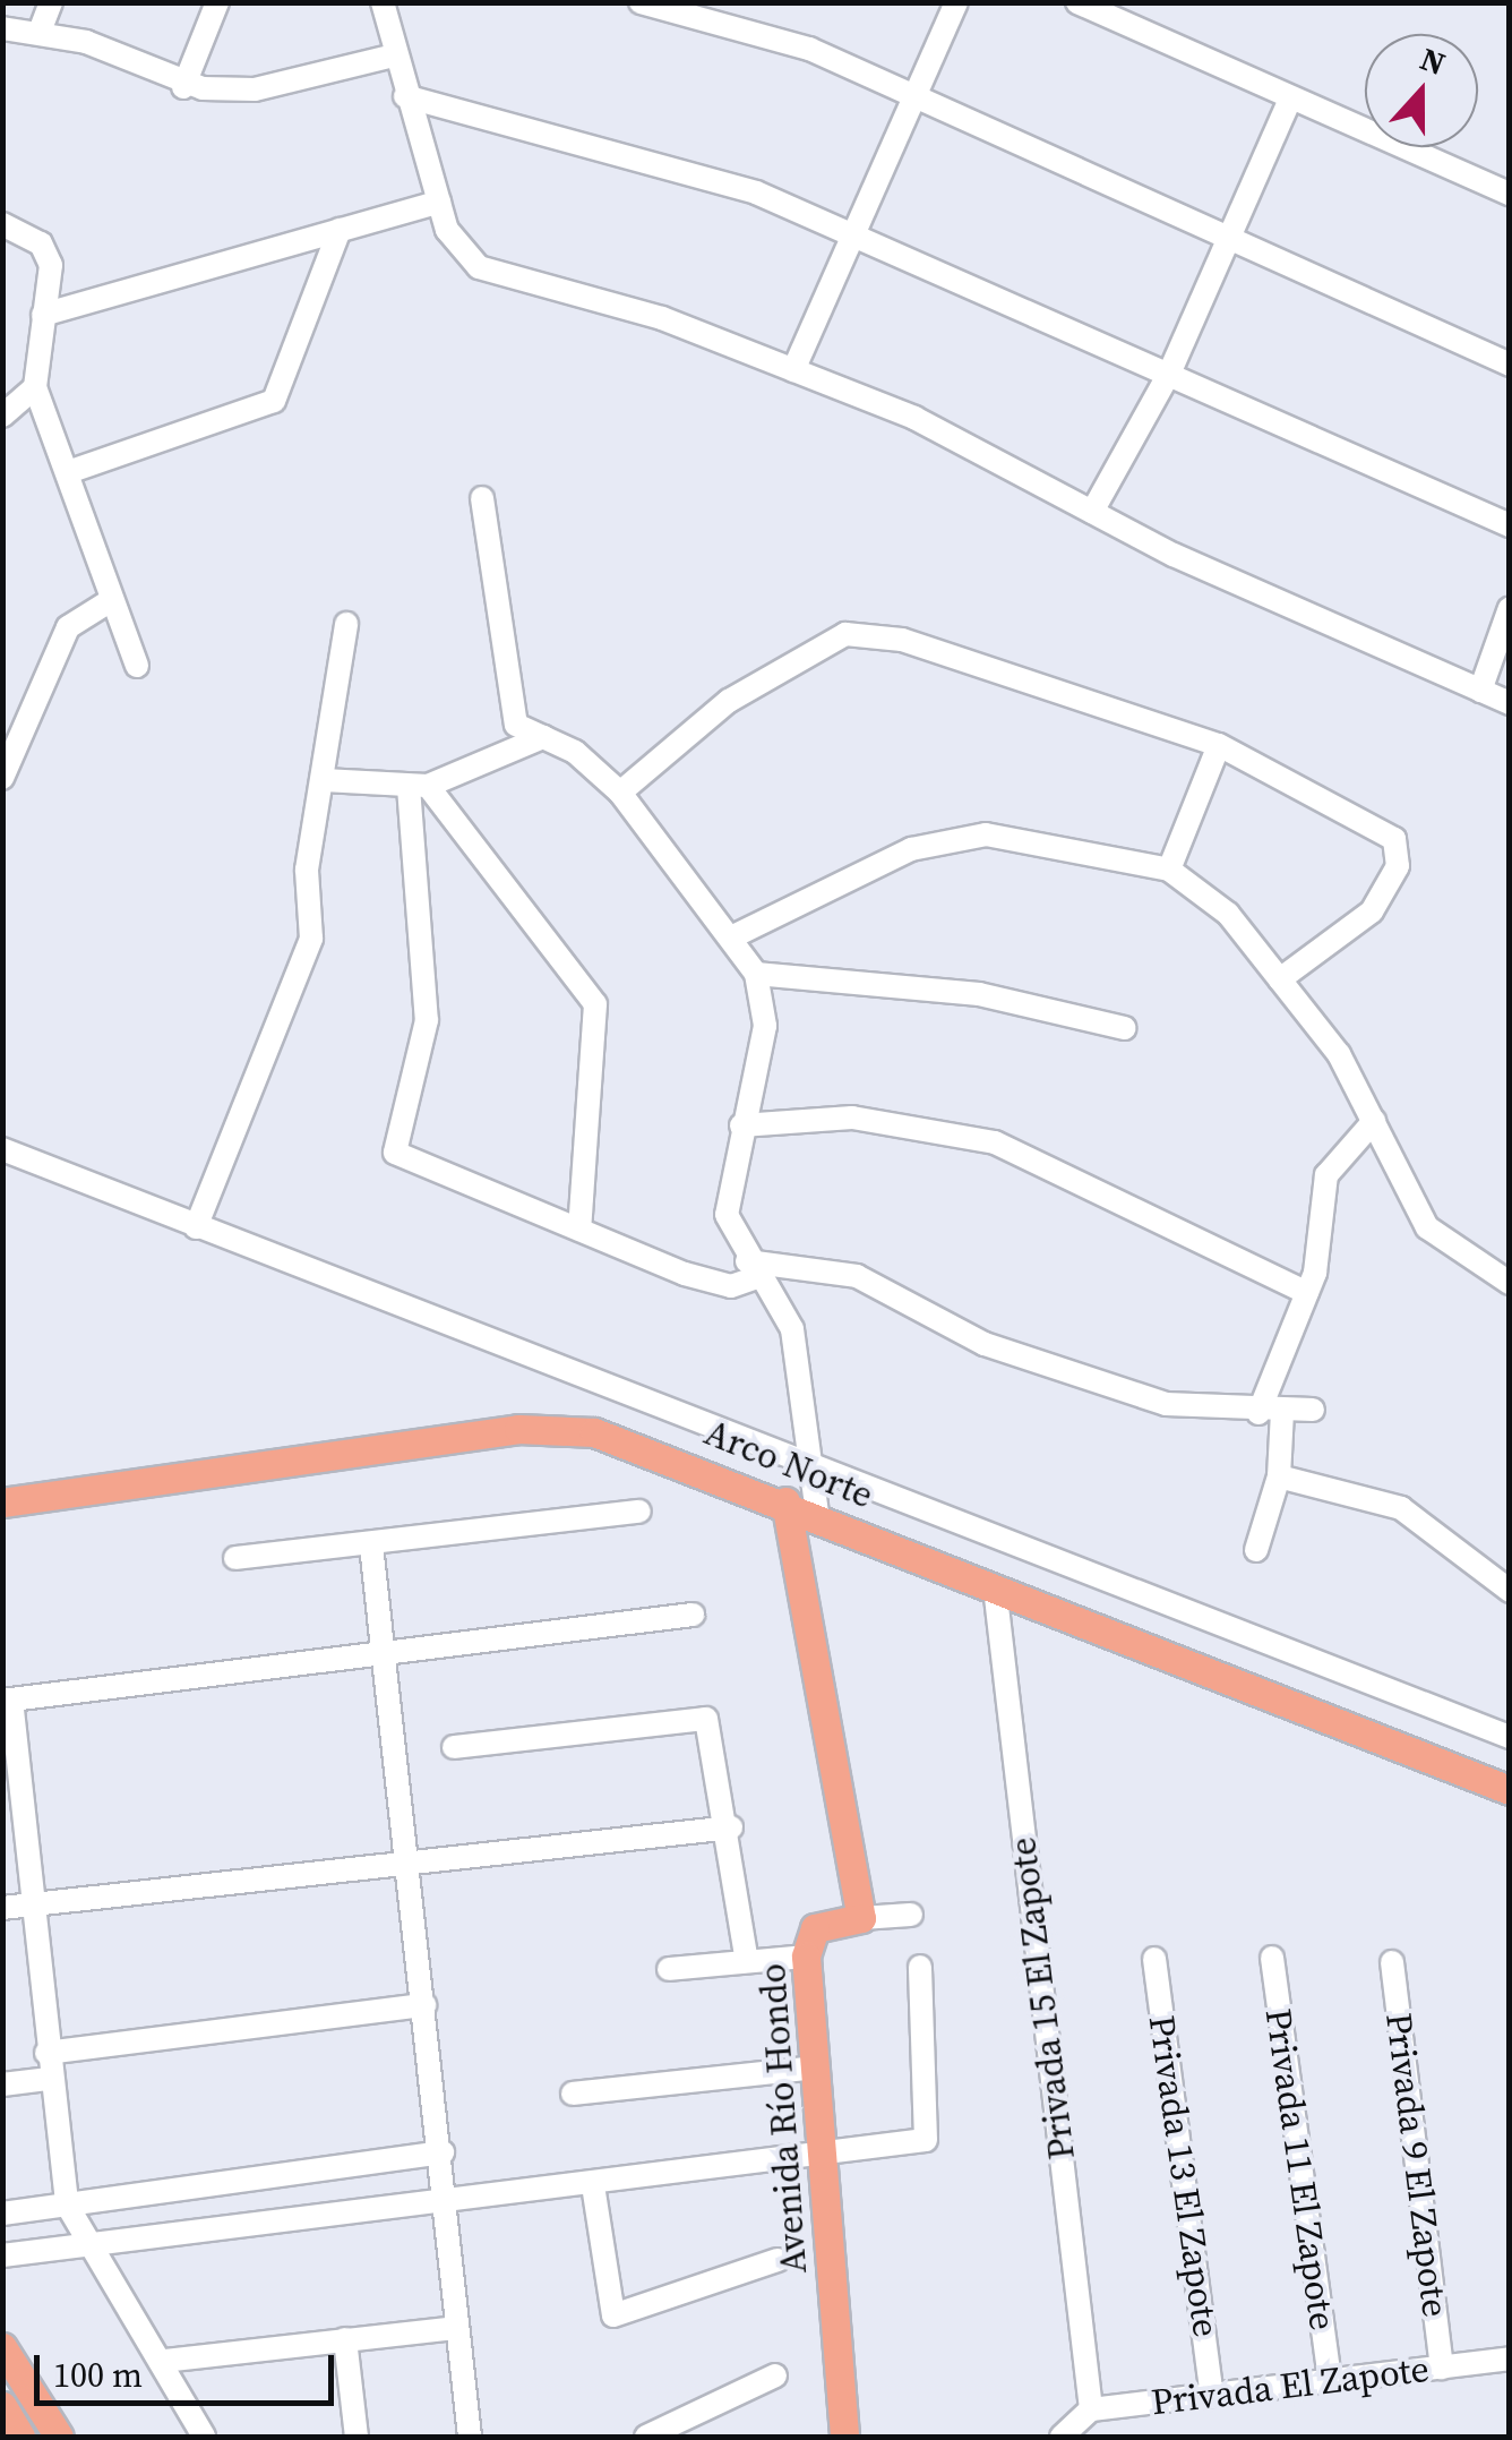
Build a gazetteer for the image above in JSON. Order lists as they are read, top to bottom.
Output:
{
  "streets": {
    "main road": ["Arco Norte", "Avenida Río Hondo"],
    "street": [
      "Privada 15 El Zapote",
      "Privada 9 El Zapote",
      "Privada 11 El Zapote",
      "Privada 13 El Zapote",
      "Privada El Zapote"
    ]
  },
  "crossings": [
    ["Arco Norte", "Privada 15 El Zapote"],
    ["Privada 15 El Zapote", "Privada El Zapote"],
    ["Privada 9 El Zapote", "Privada El Zapote"],
    ["Privada 11 El Zapote", "Privada El Zapote"],
    ["Privada 13 El Zapote", "Privada El Zapote"]
  ],
  "scale_bar": "100 m",
  "north": "top"
}
